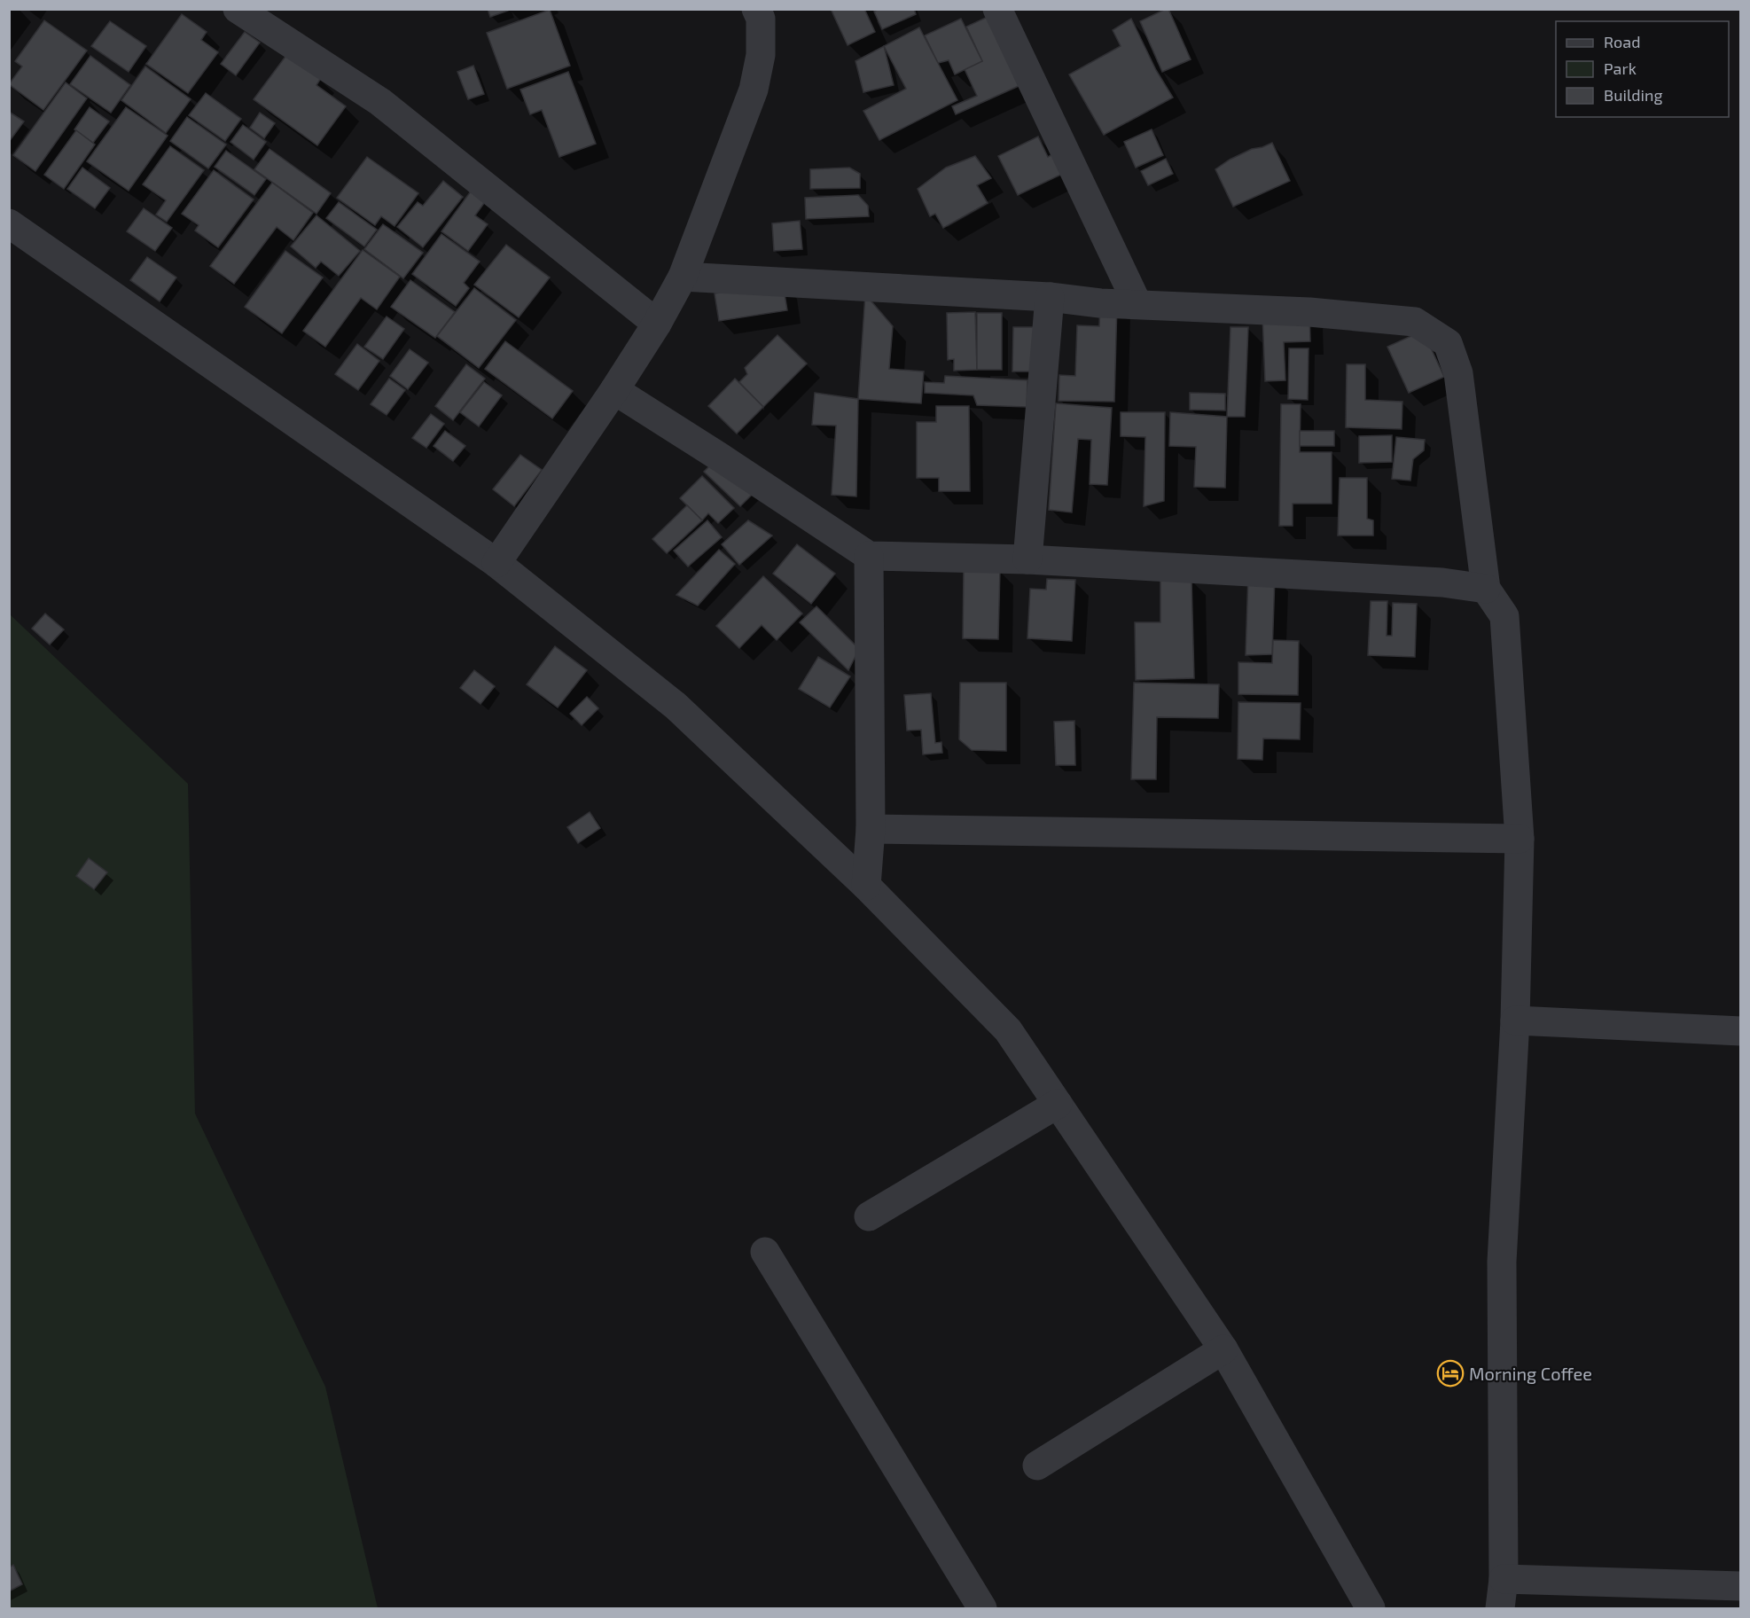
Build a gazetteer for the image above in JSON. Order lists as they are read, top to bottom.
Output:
{
  "places": {
    "hotel": ["Morning Coffee"]
  },
  "legend": ["Road", "Park", "Building"]
}
